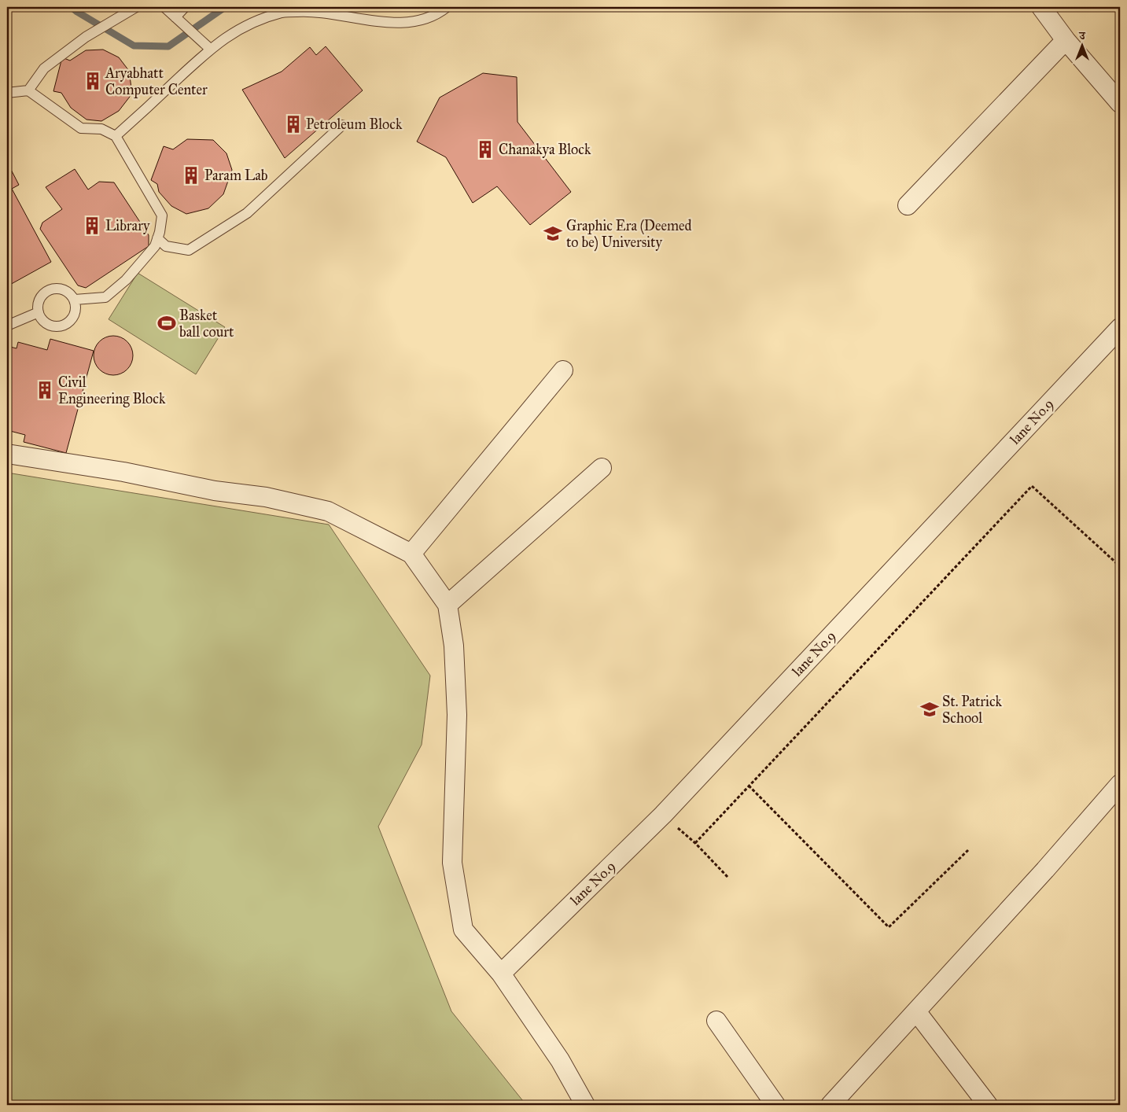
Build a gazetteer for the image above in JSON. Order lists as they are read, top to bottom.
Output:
{
  "streets": {
    "street": ["lane No.9"]
  },
  "places": {
    "building": [
      "Aryabhatt Computer Center",
      "Petroleum Block",
      "Chanakya Block",
      "Param Lab",
      "Library",
      "Civil Engineering Block"
    ],
    "school or university": ["Graphic Era (Deemed to be) University", "St. Patrick School"],
    "sports": ["Basket ball court"]
  },
  "north": "top"
}
